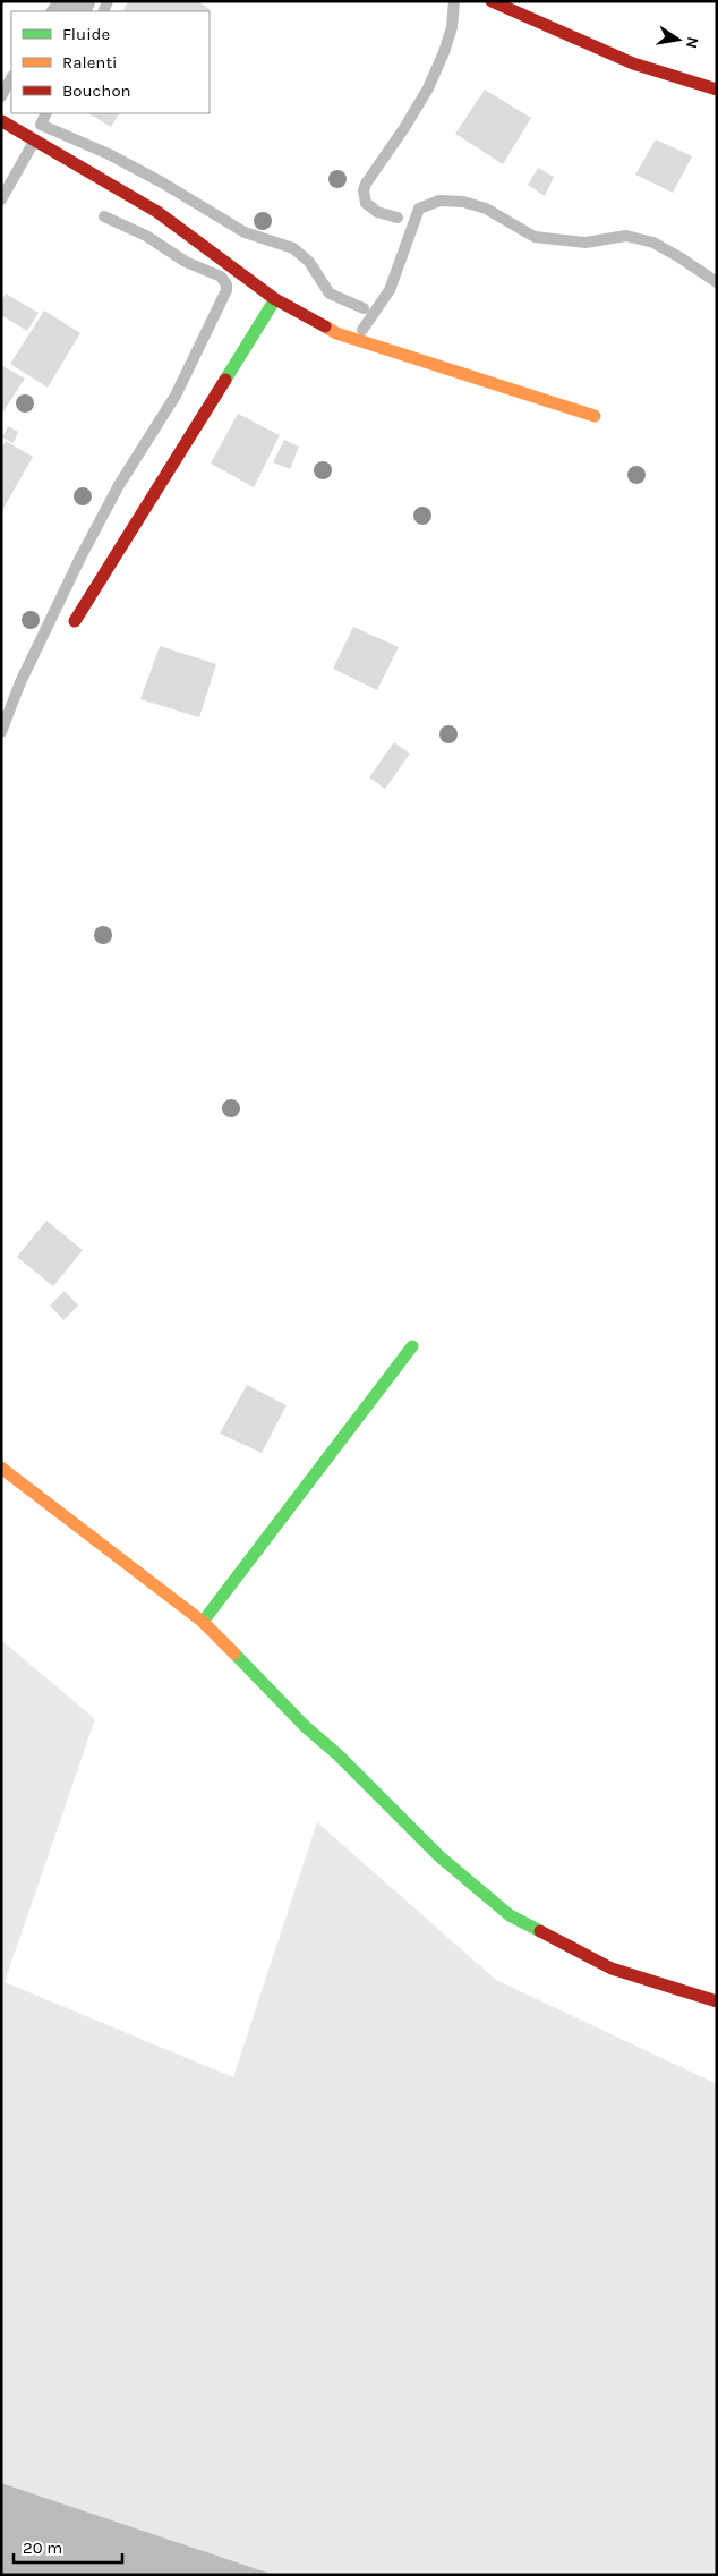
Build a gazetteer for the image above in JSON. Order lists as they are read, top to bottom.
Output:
{
  "legend": ["Fluide", "Ralenti", "Bouchon"],
  "scale_bar": "20 m",
  "north": "right"
}
